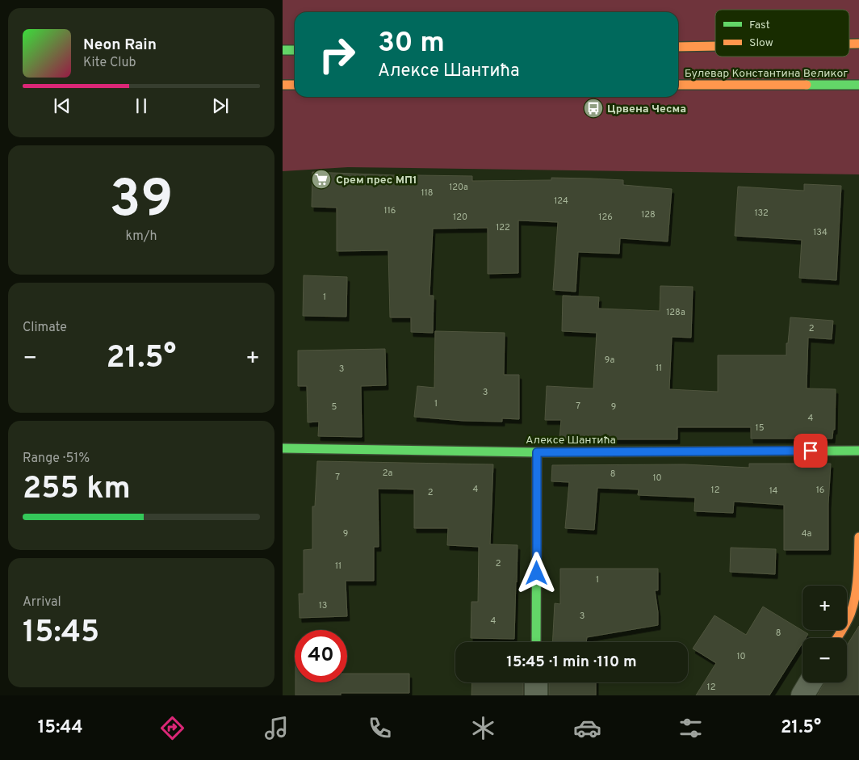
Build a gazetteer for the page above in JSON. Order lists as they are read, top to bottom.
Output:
{
  "streets": {
    "street": ["Булевар Константина Великог", "Алексе Шантића"]
  },
  "places": {
    "bus stop": ["Црвена Чесма"],
    "supermarket": ["Срем прес МП1"]
  },
  "house_numbers": [
    "120a",
    "118",
    "124",
    "116",
    "132",
    "128",
    "120",
    "126",
    "122",
    "134",
    "1",
    "128a",
    "2",
    "9a",
    "11",
    "3",
    "3",
    "1",
    "7",
    "5",
    "9",
    "4",
    "15",
    "2a",
    "8",
    "7",
    "10",
    "4",
    "12",
    "16",
    "14",
    "2",
    "9",
    "4a",
    "2",
    "11",
    "1",
    "13",
    "3",
    "4",
    "8",
    "10",
    "12"
  ],
  "legend": ["Fast", "Slow"],
  "page": {
    "turn": ["30 m", "Алексе Шантића"],
    "song": ["Neon Rain", "Kite Club"],
    "tile": [
      ["39", "km/h"],
      "Climate",
      ["Range · 51%", "255 km"],
      ["Arrival", "15:45"]
    ],
    "heat": ["−", "21.5°", "+"],
    "map_buttons": ["+", "−"],
    "limit": "40",
    "trip": "15:45 · 1 min · 110 m",
    "tabs": ["15:44", "21.5°"]
  }
}
